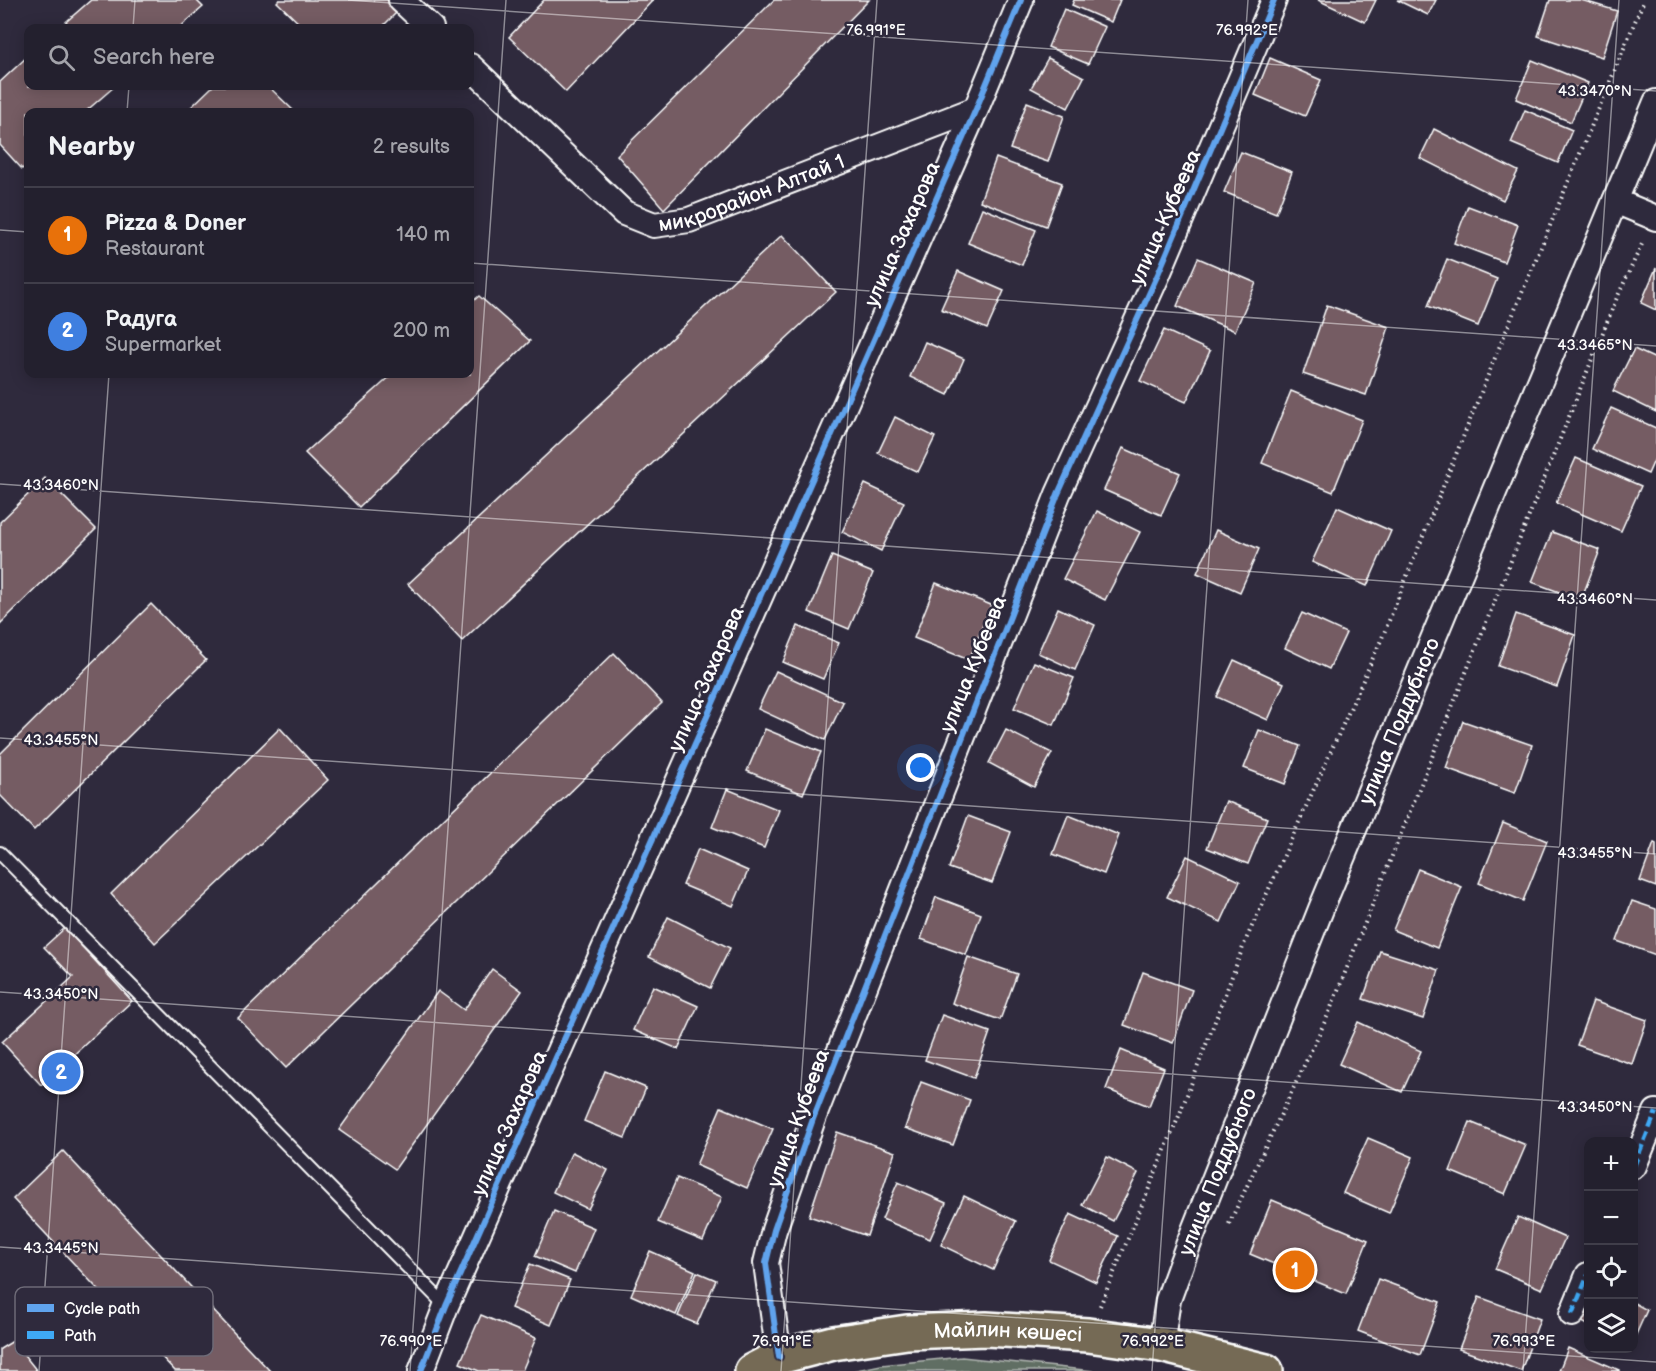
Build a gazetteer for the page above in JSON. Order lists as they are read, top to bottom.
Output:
{
  "streets": {
    "main road": ["Майлин көшесі"],
    "street": [
      "микрорайон Алтай 1",
      "улица Кубеева",
      "улица Захарова",
      "улица Поддубного"
    ]
  },
  "crossings": [
    ["микрорайон Алтай 1", "улица Захарова"],
    ["улица Кубеева", "Майлин көшесі"],
    ["улица Поддубного", "Майлин көшесі"]
  ],
  "legend": ["Cycle path", "Path"],
  "page": {
    "search": "Search here",
    "heading": ["Nearby", "2 results"],
    "list": [
      {
        "mark": "1",
        "name": "Pizza & Doner",
        "note": "Restaurant",
        "value": "140 m"
      },
      {
        "mark": "2",
        "name": "Радуга",
        "note": "Supermarket",
        "value": "200 m"
      }
    ],
    "pins": ["2", "1"],
    "map_buttons": ["+", "−"]
  },
  "coordinates": [
    "76.991°E",
    "76.992°E",
    "43.3470°N",
    "43.3465°N",
    "43.3460°N",
    "43.3455°N",
    "43.3450°N",
    "43.3445°N",
    "76.990°E",
    "76.993°E"
  ]
}
